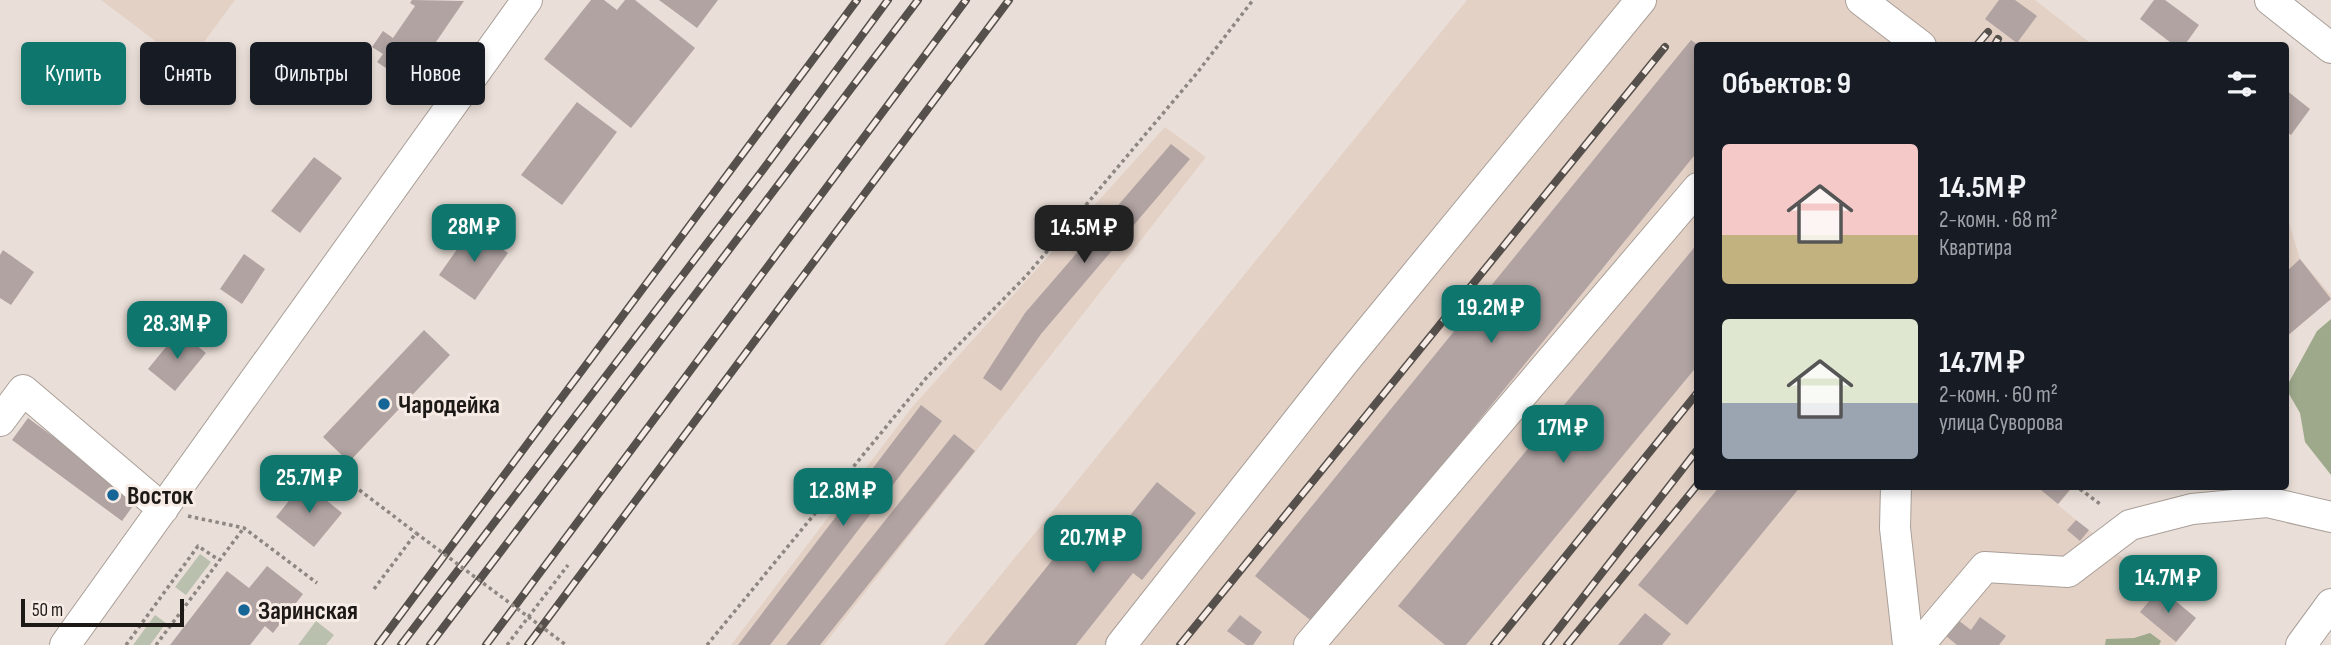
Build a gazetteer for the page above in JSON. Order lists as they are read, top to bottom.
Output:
{
  "places": ["Чародейка", "Восток", "Заринская"],
  "scale_bar": "50 m",
  "page": {
    "chip": [
      "Купить",
      "Снять",
      "Фильтры",
      "Новое"
    ],
    "heading": "Объектов: 9",
    "list": [
      {
        "name": "14.5M ₽",
        "note": "2-комн. · 68 m² · Квартира"
      },
      {
        "name": "14.7M ₽",
        "note": "2-комн. · 60 m² · улица Суворова"
      }
    ],
    "price": [
      "28M ₽",
      "14.5M ₽",
      "19.2M ₽",
      "28.3M ₽",
      "17M ₽",
      "25.7M ₽",
      "12.8M ₽",
      "20.7M ₽",
      "14.7M ₽"
    ],
    "scale": "50 m"
  }
}
